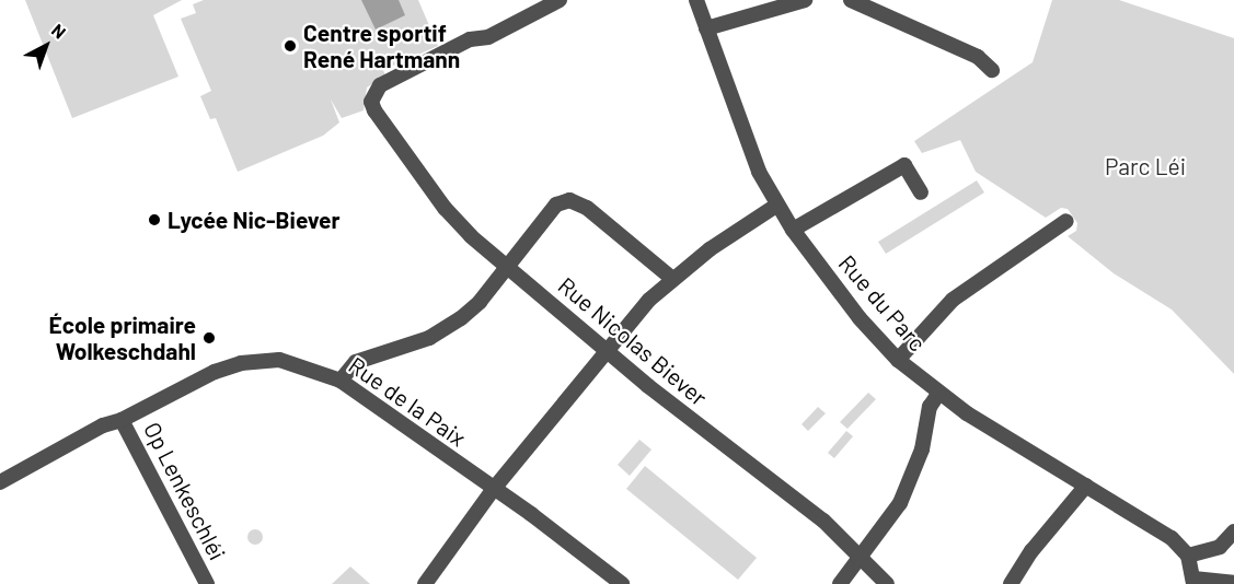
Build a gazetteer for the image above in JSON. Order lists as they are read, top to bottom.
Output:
{
  "streets": {
    "street": [
      "Rue du Parc",
      "Rue Nicolas Biever",
      "Rue de la Paix",
      "Op Lenkeschléi"
    ]
  },
  "crossings": [
    ["Rue de la Paix", "Op Lenkeschléi"]
  ],
  "parks": ["Parc Léi"],
  "places": ["Centre sportif René Hartmann", "Lycée Nic-Biever", "École primaire Wolkeschdahl"],
  "north": "top right"
}
